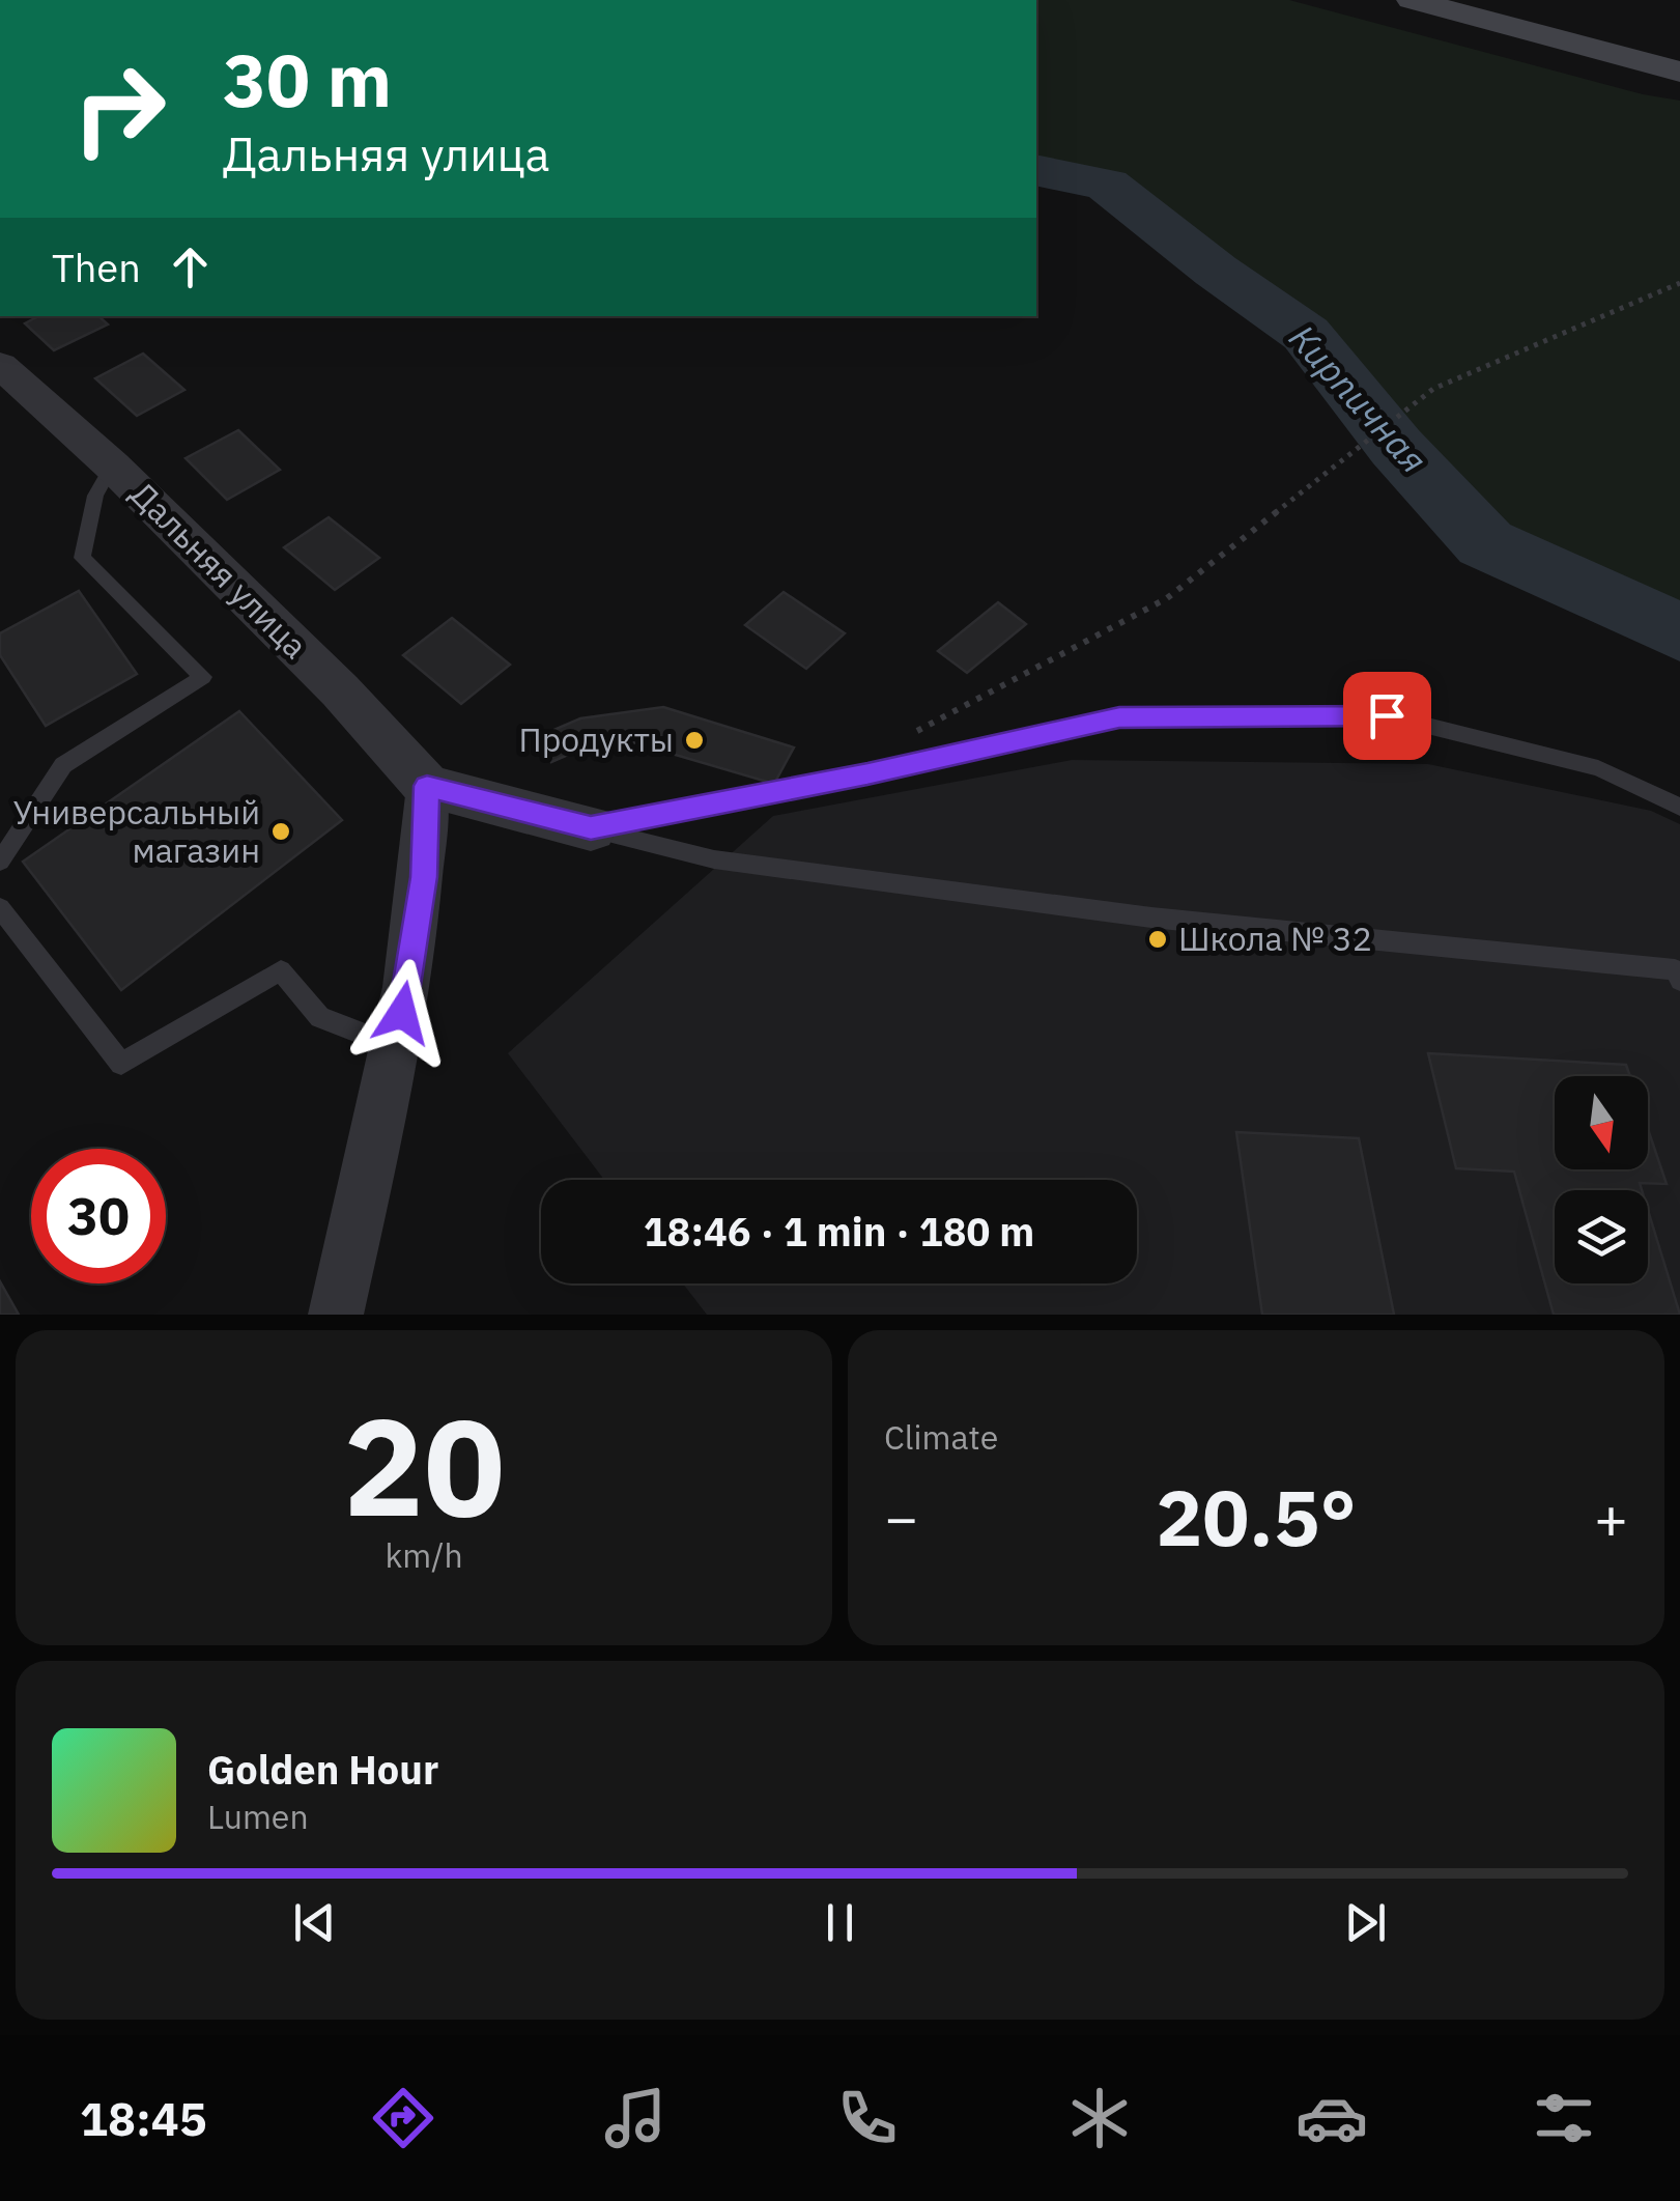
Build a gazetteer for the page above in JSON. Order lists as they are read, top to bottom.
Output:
{
  "streets": {
    "street": ["Дальняя улица"]
  },
  "water": ["Кирпичная"],
  "places": ["Продукты", "Универсальный магазин", "Школа № 32"],
  "north": "bottom",
  "page": {
    "turn": ["30 m", "Дальняя улица"],
    "then": "Then",
    "limit": "30",
    "trip": "18:46 · 1 min · 180 m",
    "tile": [
      ["20", "km/h"],
      "Climate"
    ],
    "heat": ["−", "20.5°", "+"],
    "song": ["Golden Hour", "Lumen"],
    "tabs": "18:45"
  }
}
